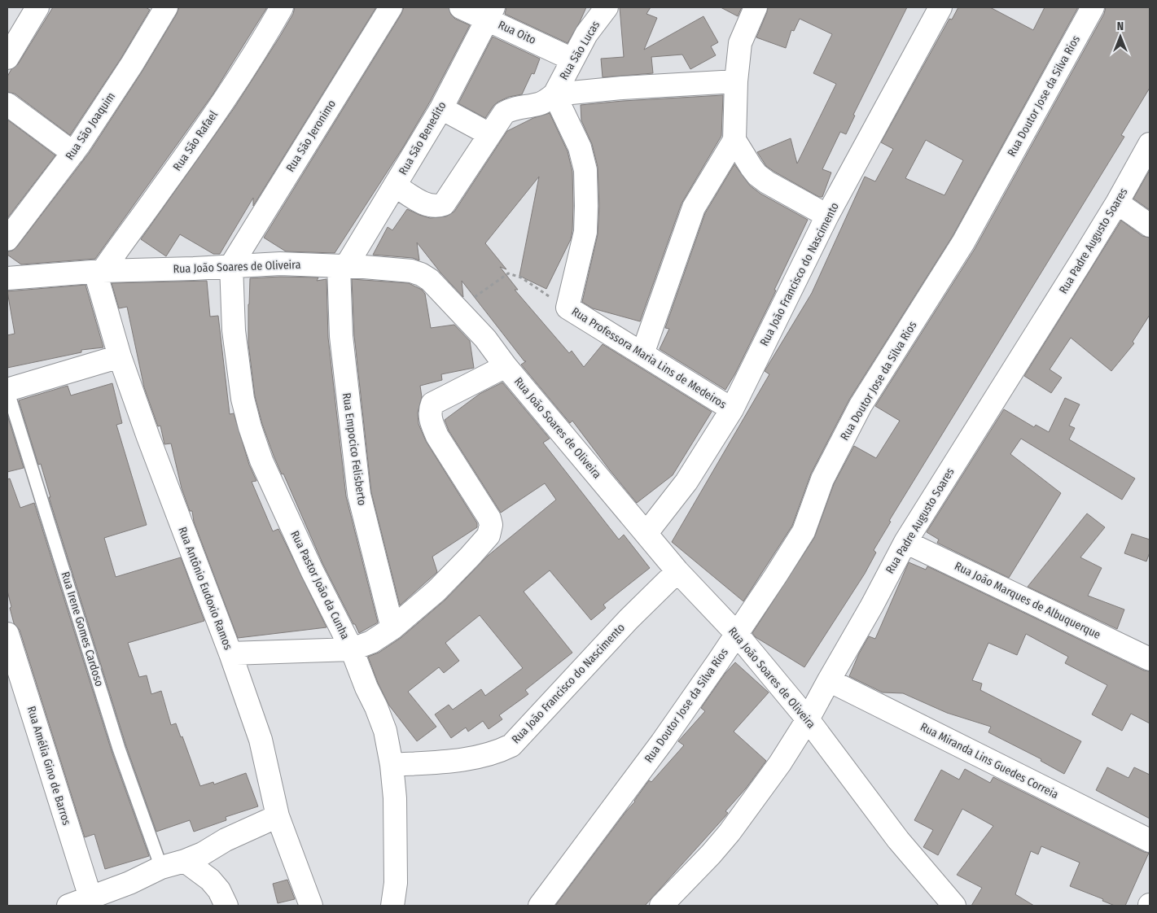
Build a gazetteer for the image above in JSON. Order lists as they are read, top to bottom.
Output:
{
  "streets": {
    "street": [
      "Rua Oito",
      "Rua São Lucas",
      "Rua Doutor Jose da Silva Rios",
      "Rua São Joaquim",
      "Rua São Jeronimo",
      "Rua São Benedito",
      "Rua São Rafael",
      "Rua Padre Augusto Soares",
      "Rua João Soares de Oliveira",
      "Rua João Francisco do Nascimento",
      "Rua Professora Maria Lins de Medeiros",
      "Rua Empocico Felisberto",
      "Rua Pastor João da Cunha",
      "Rua Antônio Eudoxio Ramos",
      "Rua João Marques de Albuquerque",
      "Rua Miranda Lins Guedes Correia",
      "Rua Amélia Gino de Barros"
    ],
    "lane": ["Rua Irene Gomes Cardoso"]
  },
  "crossings": [
    ["Rua Oito", "Rua São Lucas"],
    ["Rua Oito", "Rua São Benedito"],
    ["Rua São Lucas", "Rua Professora Maria Lins de Medeiros"],
    ["Rua Doutor Jose da Silva Rios", "Rua João Soares de Oliveira"],
    ["Rua São Jeronimo", "Rua João Soares de Oliveira"],
    ["Rua São Jeronimo", "Rua Pastor João da Cunha"],
    ["Rua São Benedito", "Rua João Soares de Oliveira"],
    ["Rua São Benedito", "Rua Empocico Felisberto"],
    ["Rua São Rafael", "Rua João Soares de Oliveira"],
    ["Rua São Rafael", "Rua Antônio Eudoxio Ramos"],
    ["Rua Padre Augusto Soares", "Rua João Soares de Oliveira"],
    ["Rua Padre Augusto Soares", "Rua João Marques de Albuquerque"],
    ["Rua Padre Augusto Soares", "Rua Miranda Lins Guedes Correia"],
    ["Rua João Soares de Oliveira", "Rua João Francisco do Nascimento"],
    ["Rua João Soares de Oliveira", "Rua Empocico Felisberto"],
    ["Rua João Soares de Oliveira", "Rua Pastor João da Cunha"],
    ["Rua João Soares de Oliveira", "Rua Antônio Eudoxio Ramos"],
    ["Rua João Francisco do Nascimento", "Rua Professora Maria Lins de Medeiros"],
    ["Rua João Francisco do Nascimento", "Rua Pastor João da Cunha"]
  ],
  "north": "top"
}
